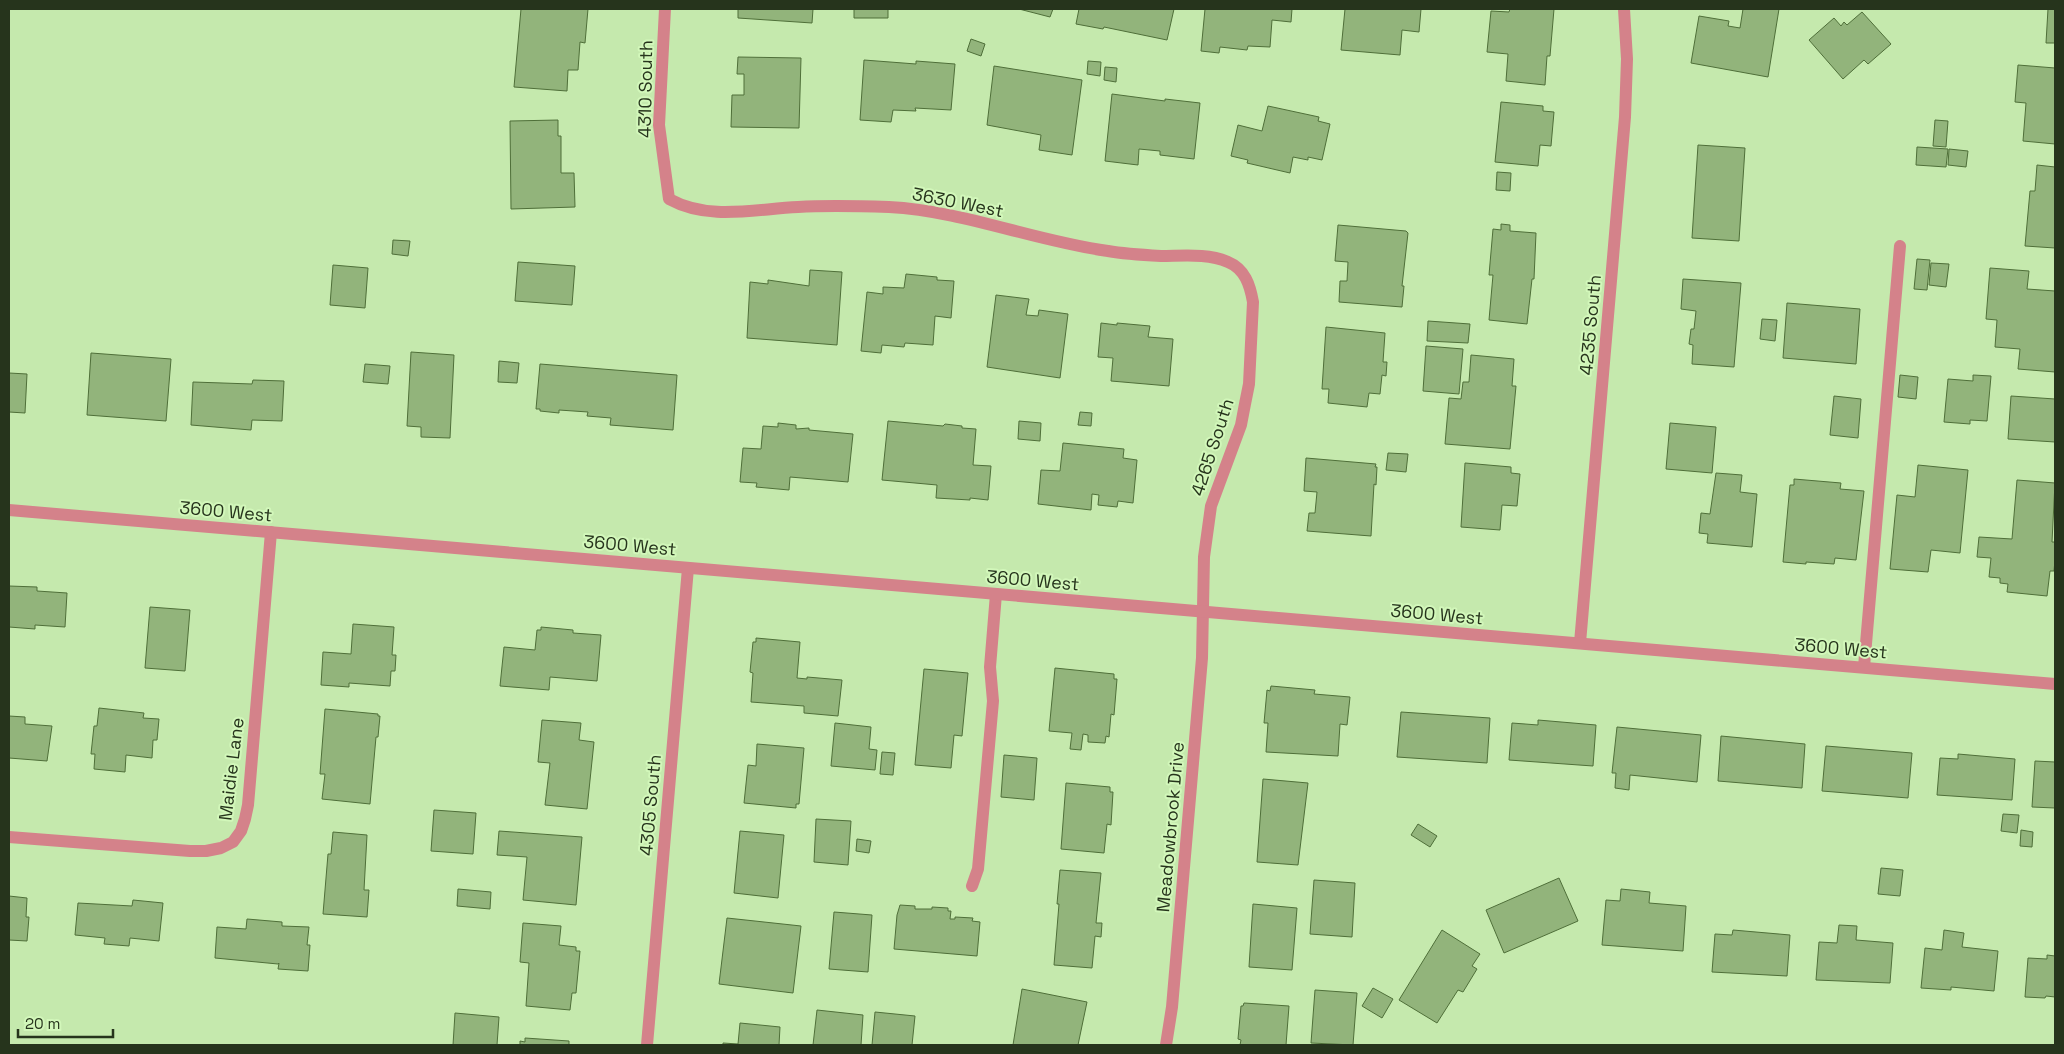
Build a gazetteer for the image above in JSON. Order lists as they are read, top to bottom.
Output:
{
  "streets": {
    "street": [
      "4310 South",
      "3630 West",
      "4235 South",
      "4265 South",
      "3600 West",
      "Maidie Lane",
      "4305 South",
      "Meadowbrook Drive"
    ]
  },
  "crossings": [
    ["4310 South", "3630 West"],
    ["3630 West", "4265 South"],
    ["4235 South", "3600 West"],
    ["4265 South", "3600 West"],
    ["4265 South", "Meadowbrook Drive"],
    ["3600 West", "Maidie Lane"],
    ["3600 West", "4305 South"],
    ["3600 West", "Meadowbrook Drive"]
  ],
  "scale_bar": "20 m"
}
